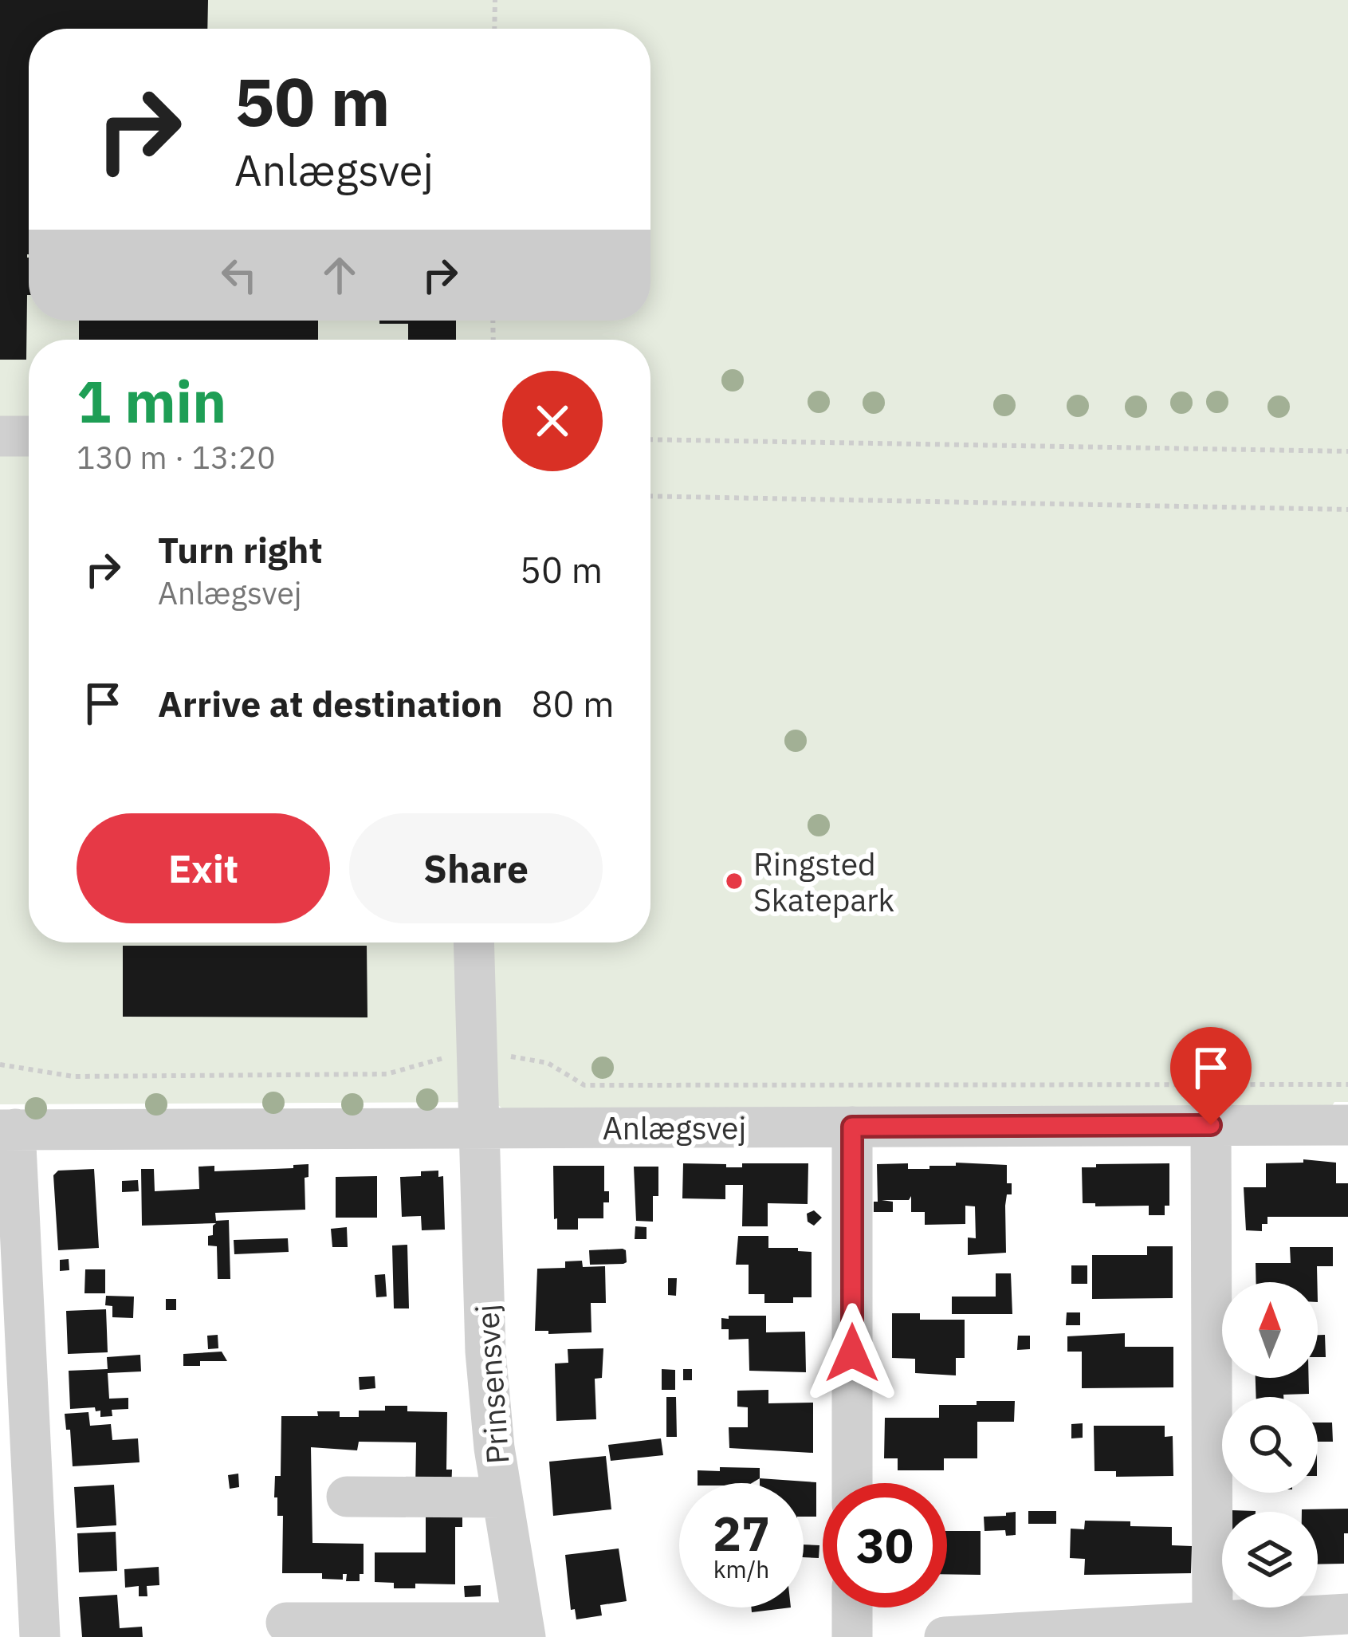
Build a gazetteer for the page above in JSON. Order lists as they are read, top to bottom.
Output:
{
  "streets": {
    "street": ["Anlægsvej", "Prinsensvej"]
  },
  "crossings": [
    ["Anlægsvej", "Prinsensvej"]
  ],
  "places": ["Ringsted Skatepark"],
  "north": "top",
  "page": {
    "turn": ["50 m", "Anlægsvej"],
    "heading": ["1 min", "130 m · 13:20"],
    "list": [
      {
        "name": "Turn right",
        "note": "Anlægsvej",
        "value": "50 m"
      },
      {
        "name": "Arrive at destination",
        "value": "80 m"
      }
    ],
    "buttons": ["Exit", "Share"],
    "speed": "27 km/h",
    "limit": "30"
  }
}
